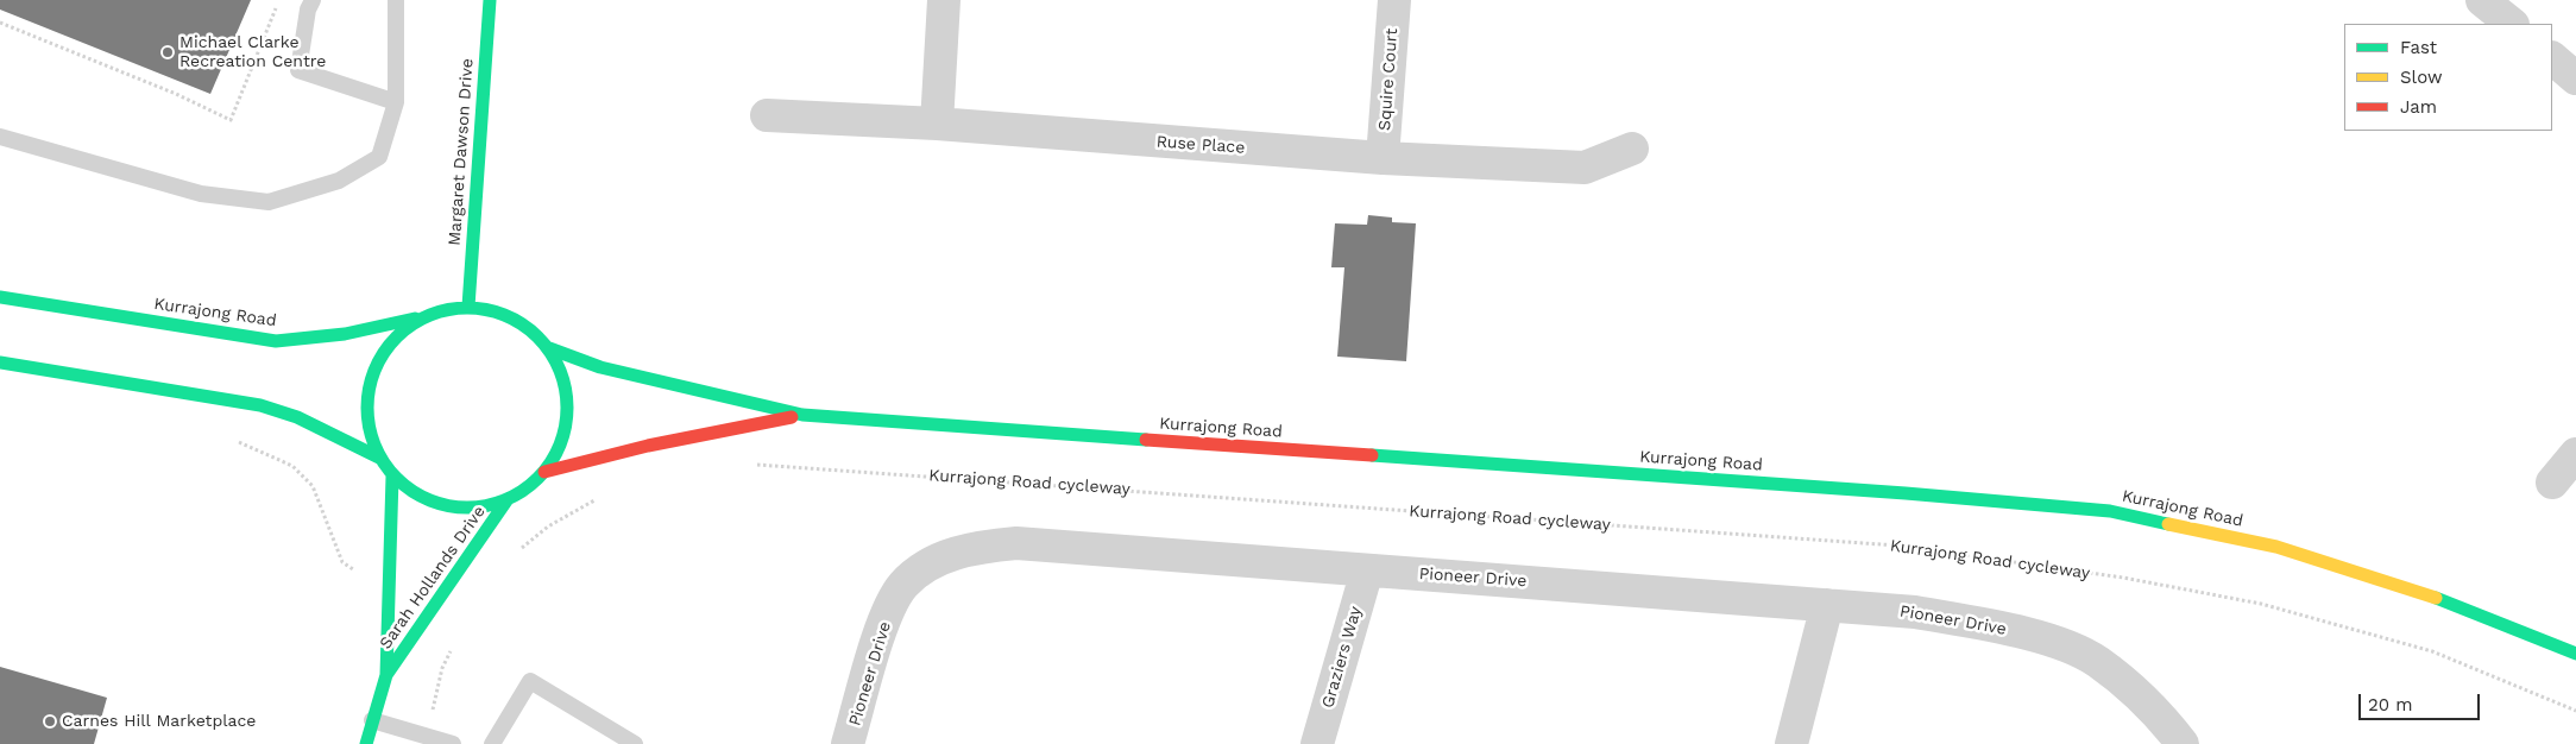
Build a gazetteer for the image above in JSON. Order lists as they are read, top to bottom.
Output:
{
  "streets": {
    "main road": ["Margaret Dawson Drive", "Kurrajong Road", "Sarah Hollands Drive"],
    "street": [
      "Squire Court",
      "Ruse Place",
      "Pioneer Drive",
      "Graziers Way"
    ],
    "path": ["Kurrajong Road cycleway"]
  },
  "crossings": [
    ["Squire Court", "Ruse Place"],
    ["Margaret Dawson Drive", "Kurrajong Road"],
    ["Margaret Dawson Drive", "Sarah Hollands Drive"],
    ["Kurrajong Road", "Sarah Hollands Drive"],
    ["Pioneer Drive", "Graziers Way"]
  ],
  "places": ["Michael Clarke Recreation Centre", "Carnes Hill Marketplace"],
  "legend": ["Fast", "Slow", "Jam"],
  "scale_bar": "20 m"
}
